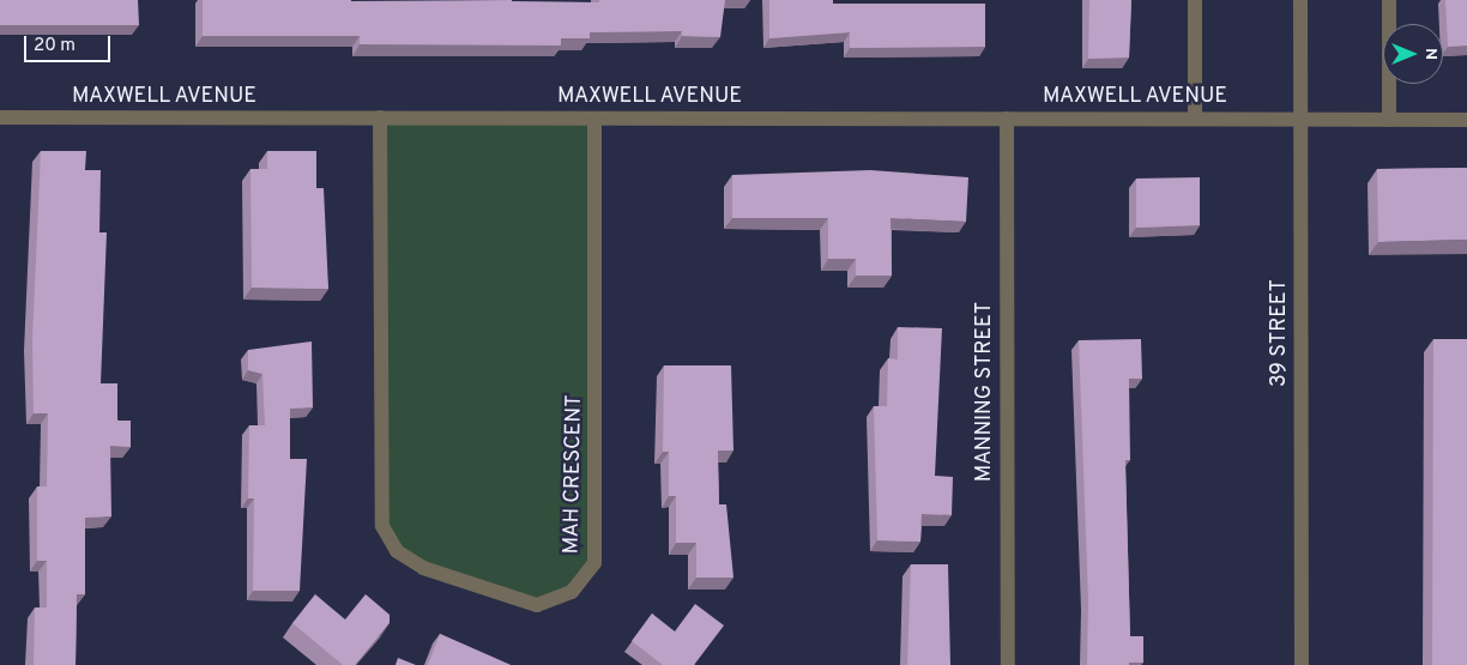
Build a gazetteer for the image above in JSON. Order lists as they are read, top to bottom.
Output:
{
  "streets": {
    "street": [
      "MAXWELL AVENUE",
      "39 STREET",
      "MANNING STREET",
      "MAH CRESCENT"
    ]
  },
  "crossings": [
    ["MAXWELL AVENUE", "39 STREET"],
    ["MAXWELL AVENUE", "MANNING STREET"],
    ["MAXWELL AVENUE", "MAH CRESCENT"]
  ],
  "scale_bar": "20 m",
  "north": "right"
}
